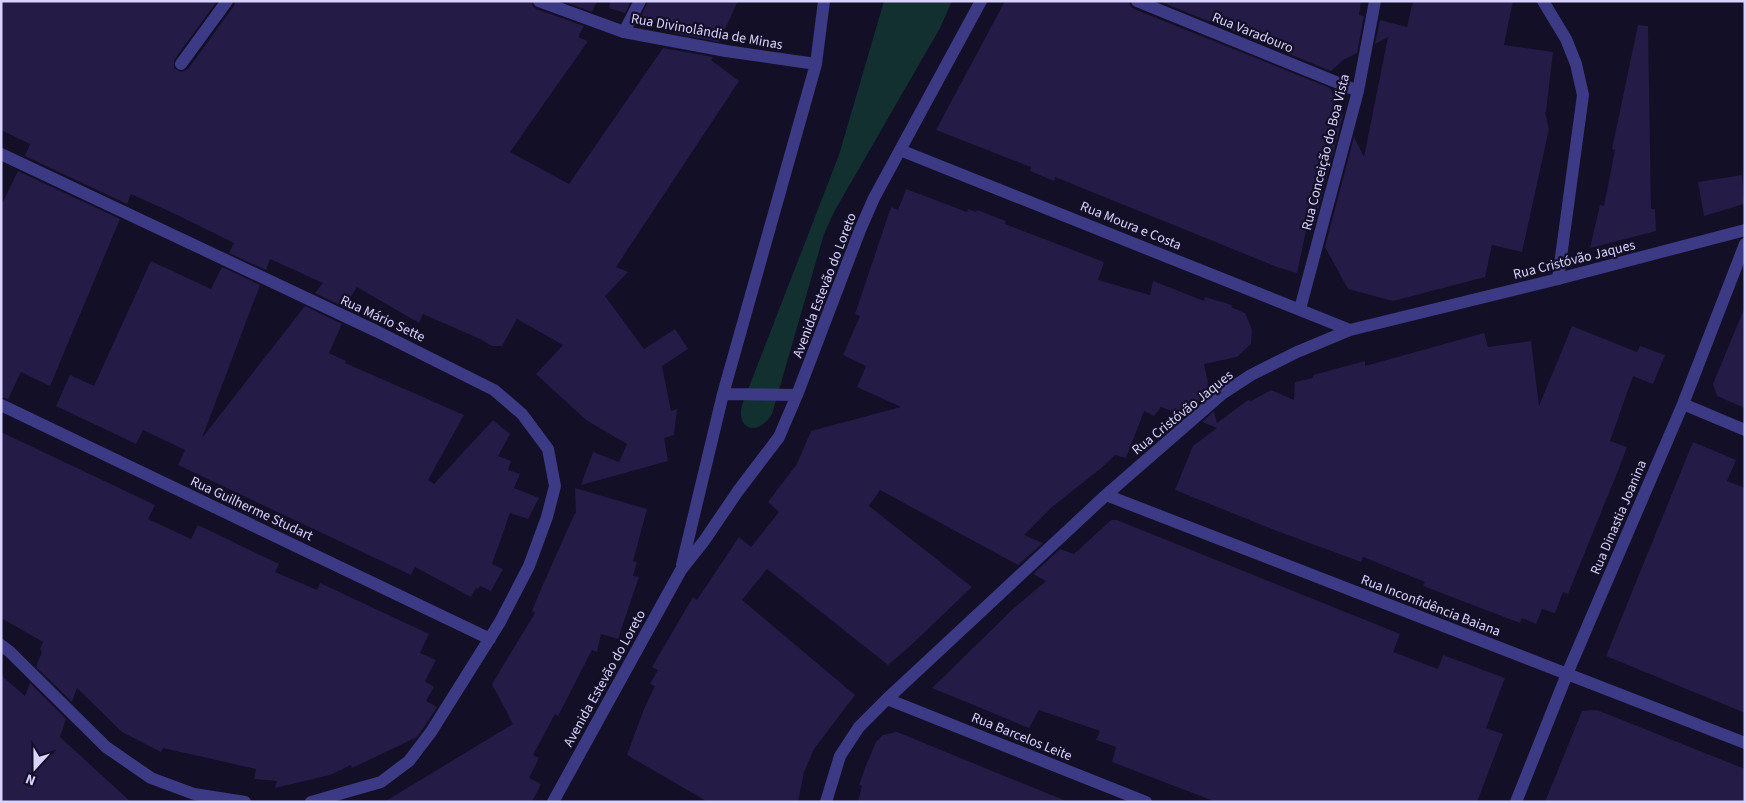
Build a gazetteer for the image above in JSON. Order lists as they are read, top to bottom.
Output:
{
  "streets": {
    "street": [
      "Rua Divinolândia de Minas",
      "Rua Varadouro",
      "Rua Conceição do Boa Vista",
      "Rua Moura e Costa",
      "Rua Cristóvão Jaques",
      "Avenida Estevão do Loreto",
      "Rua Mário Sette",
      "Rua Guilherme Studart",
      "Rua Dinastia Joanina",
      "Rua Inconfidência Baiana",
      "Rua Barcelos Leite"
    ]
  },
  "crossings": [
    ["Rua Divinolândia de Minas", "Avenida Estevão do Loreto"],
    ["Rua Varadouro", "Rua Conceição do Boa Vista"],
    ["Rua Conceição do Boa Vista", "Rua Moura e Costa"],
    ["Rua Moura e Costa", "Rua Cristóvão Jaques"],
    ["Rua Moura e Costa", "Avenida Estevão do Loreto"],
    ["Rua Cristóvão Jaques", "Rua Inconfidência Baiana"],
    ["Rua Cristóvão Jaques", "Rua Barcelos Leite"],
    ["Rua Mário Sette", "Rua Guilherme Studart"],
    ["Rua Dinastia Joanina", "Rua Inconfidência Baiana"]
  ],
  "north": "bottom"
}
